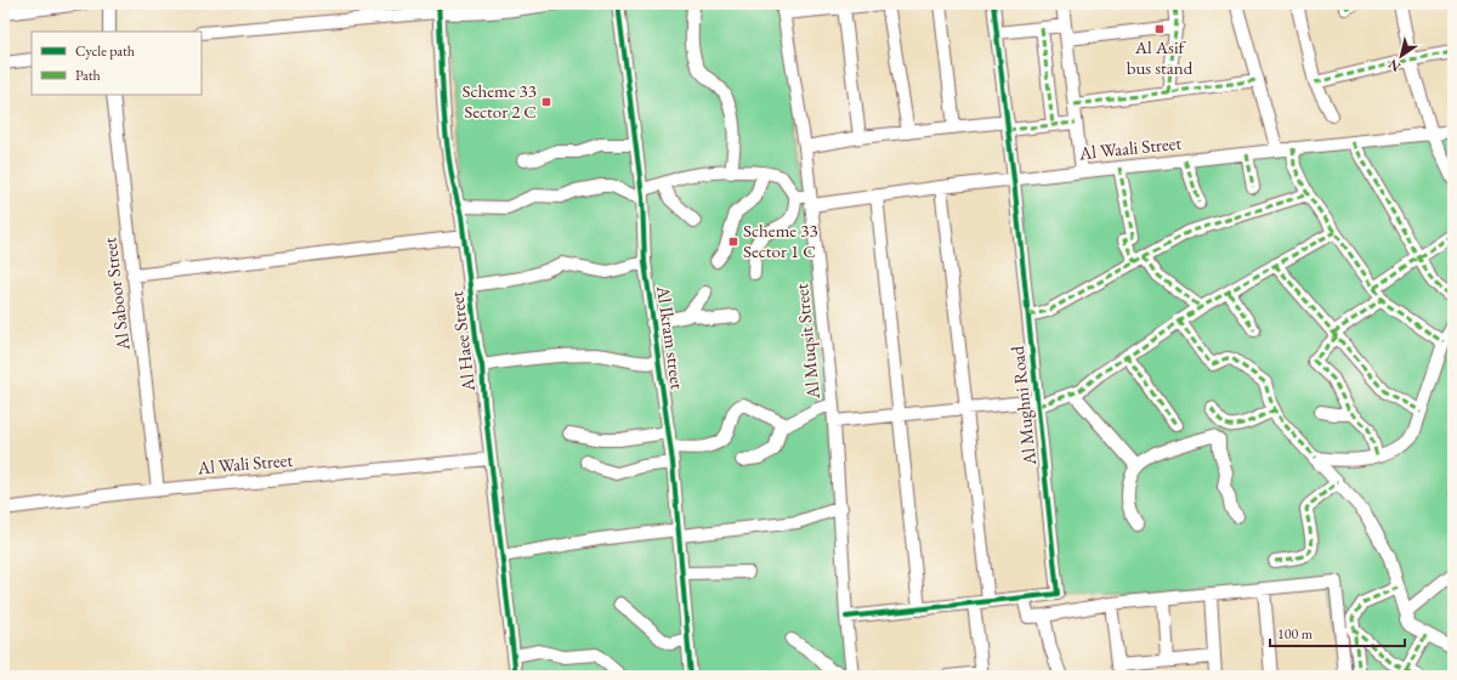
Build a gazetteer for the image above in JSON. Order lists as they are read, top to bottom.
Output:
{
  "streets": {
    "street": [
      "Al Waali Street",
      "Al Saboor Street",
      "Al Ikram street",
      "Al Haee Street",
      "Al Muqsit Street",
      "Al Mughni Road",
      "Al Wali Street"
    ]
  },
  "crossings": [
    ["Al Waali Street", "Al Muqsit Street"],
    ["Al Waali Street", "Al Mughni Road"],
    ["Al Saboor Street", "Al Wali Street"],
    ["Al Haee Street", "Al Wali Street"]
  ],
  "places": {
    "transit": ["Al Asif bus stand", "Scheme 33 Sector 2 C", "Scheme 33 Sector 1 C"]
  },
  "legend": ["Cycle path", "Path"],
  "scale_bar": "100 m",
  "north": "bottom left"
}
